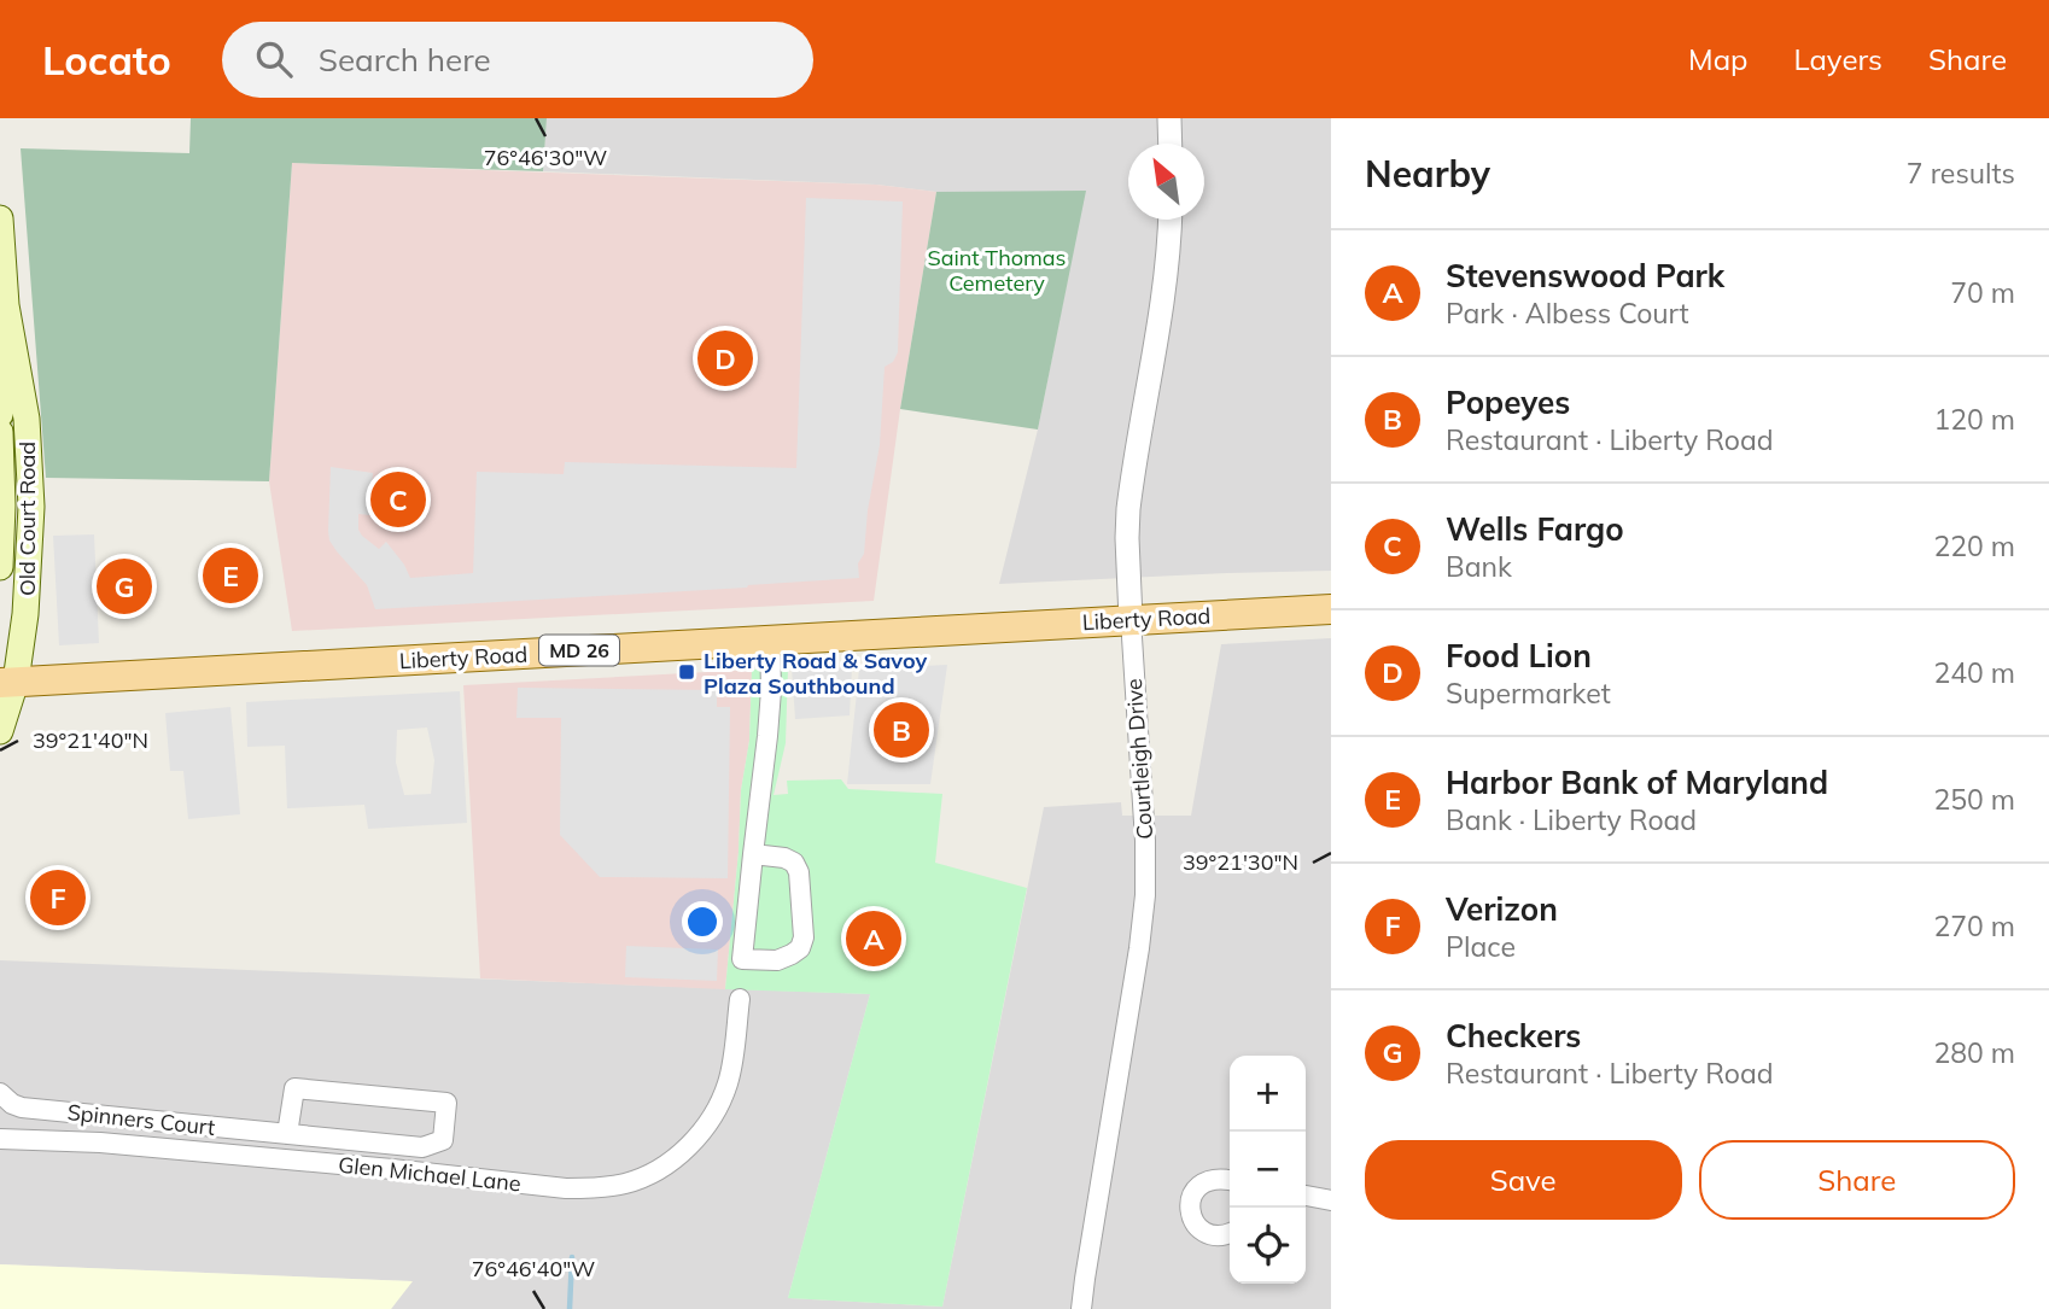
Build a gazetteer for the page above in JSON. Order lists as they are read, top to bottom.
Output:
{
  "streets": {
    "main road": ["Old Court Road", "Liberty Road", "MD 26"],
    "street": ["Courtleigh Drive", "Spinners Court", "Glen Michael Lane"]
  },
  "crossings": [
    ["Old Court Road", "Liberty Road"],
    ["Liberty Road", "Courtleigh Drive"]
  ],
  "parks": ["Saint Thomas Cemetery"],
  "places": {
    "transit": ["Liberty Road & Savoy Plaza Southbound"]
  },
  "north": "top left",
  "page": {
    "header": "Locato",
    "search": "Search here",
    "nav": ["Map", "Layers", "Share"],
    "heading": ["Nearby", "7 results"],
    "list": [
      {
        "mark": "A",
        "name": "Stevenswood Park",
        "note": "Park · Albess Court",
        "value": "70 m"
      },
      {
        "mark": "B",
        "name": "Popeyes",
        "note": "Restaurant · Liberty Road",
        "value": "120 m"
      },
      {
        "mark": "C",
        "name": "Wells Fargo",
        "note": "Bank",
        "value": "220 m"
      },
      {
        "mark": "D",
        "name": "Food Lion",
        "note": "Supermarket",
        "value": "240 m"
      },
      {
        "mark": "E",
        "name": "Harbor Bank of Maryland",
        "note": "Bank · Liberty Road",
        "value": "250 m"
      },
      {
        "mark": "F",
        "name": "Verizon",
        "note": "Place",
        "value": "270 m"
      },
      {
        "mark": "G",
        "name": "Checkers",
        "note": "Restaurant · Liberty Road",
        "value": "280 m"
      }
    ],
    "pins": [
      "D",
      "C",
      "E",
      "G",
      "B",
      "F",
      "A"
    ],
    "map_buttons": ["+", "−"],
    "buttons": ["Save", "Share"]
  },
  "coordinates": [
    "76°46'30\"W",
    "39°21'40\"N",
    "39°21'30\"N",
    "76°46'40\"W"
  ]
}
